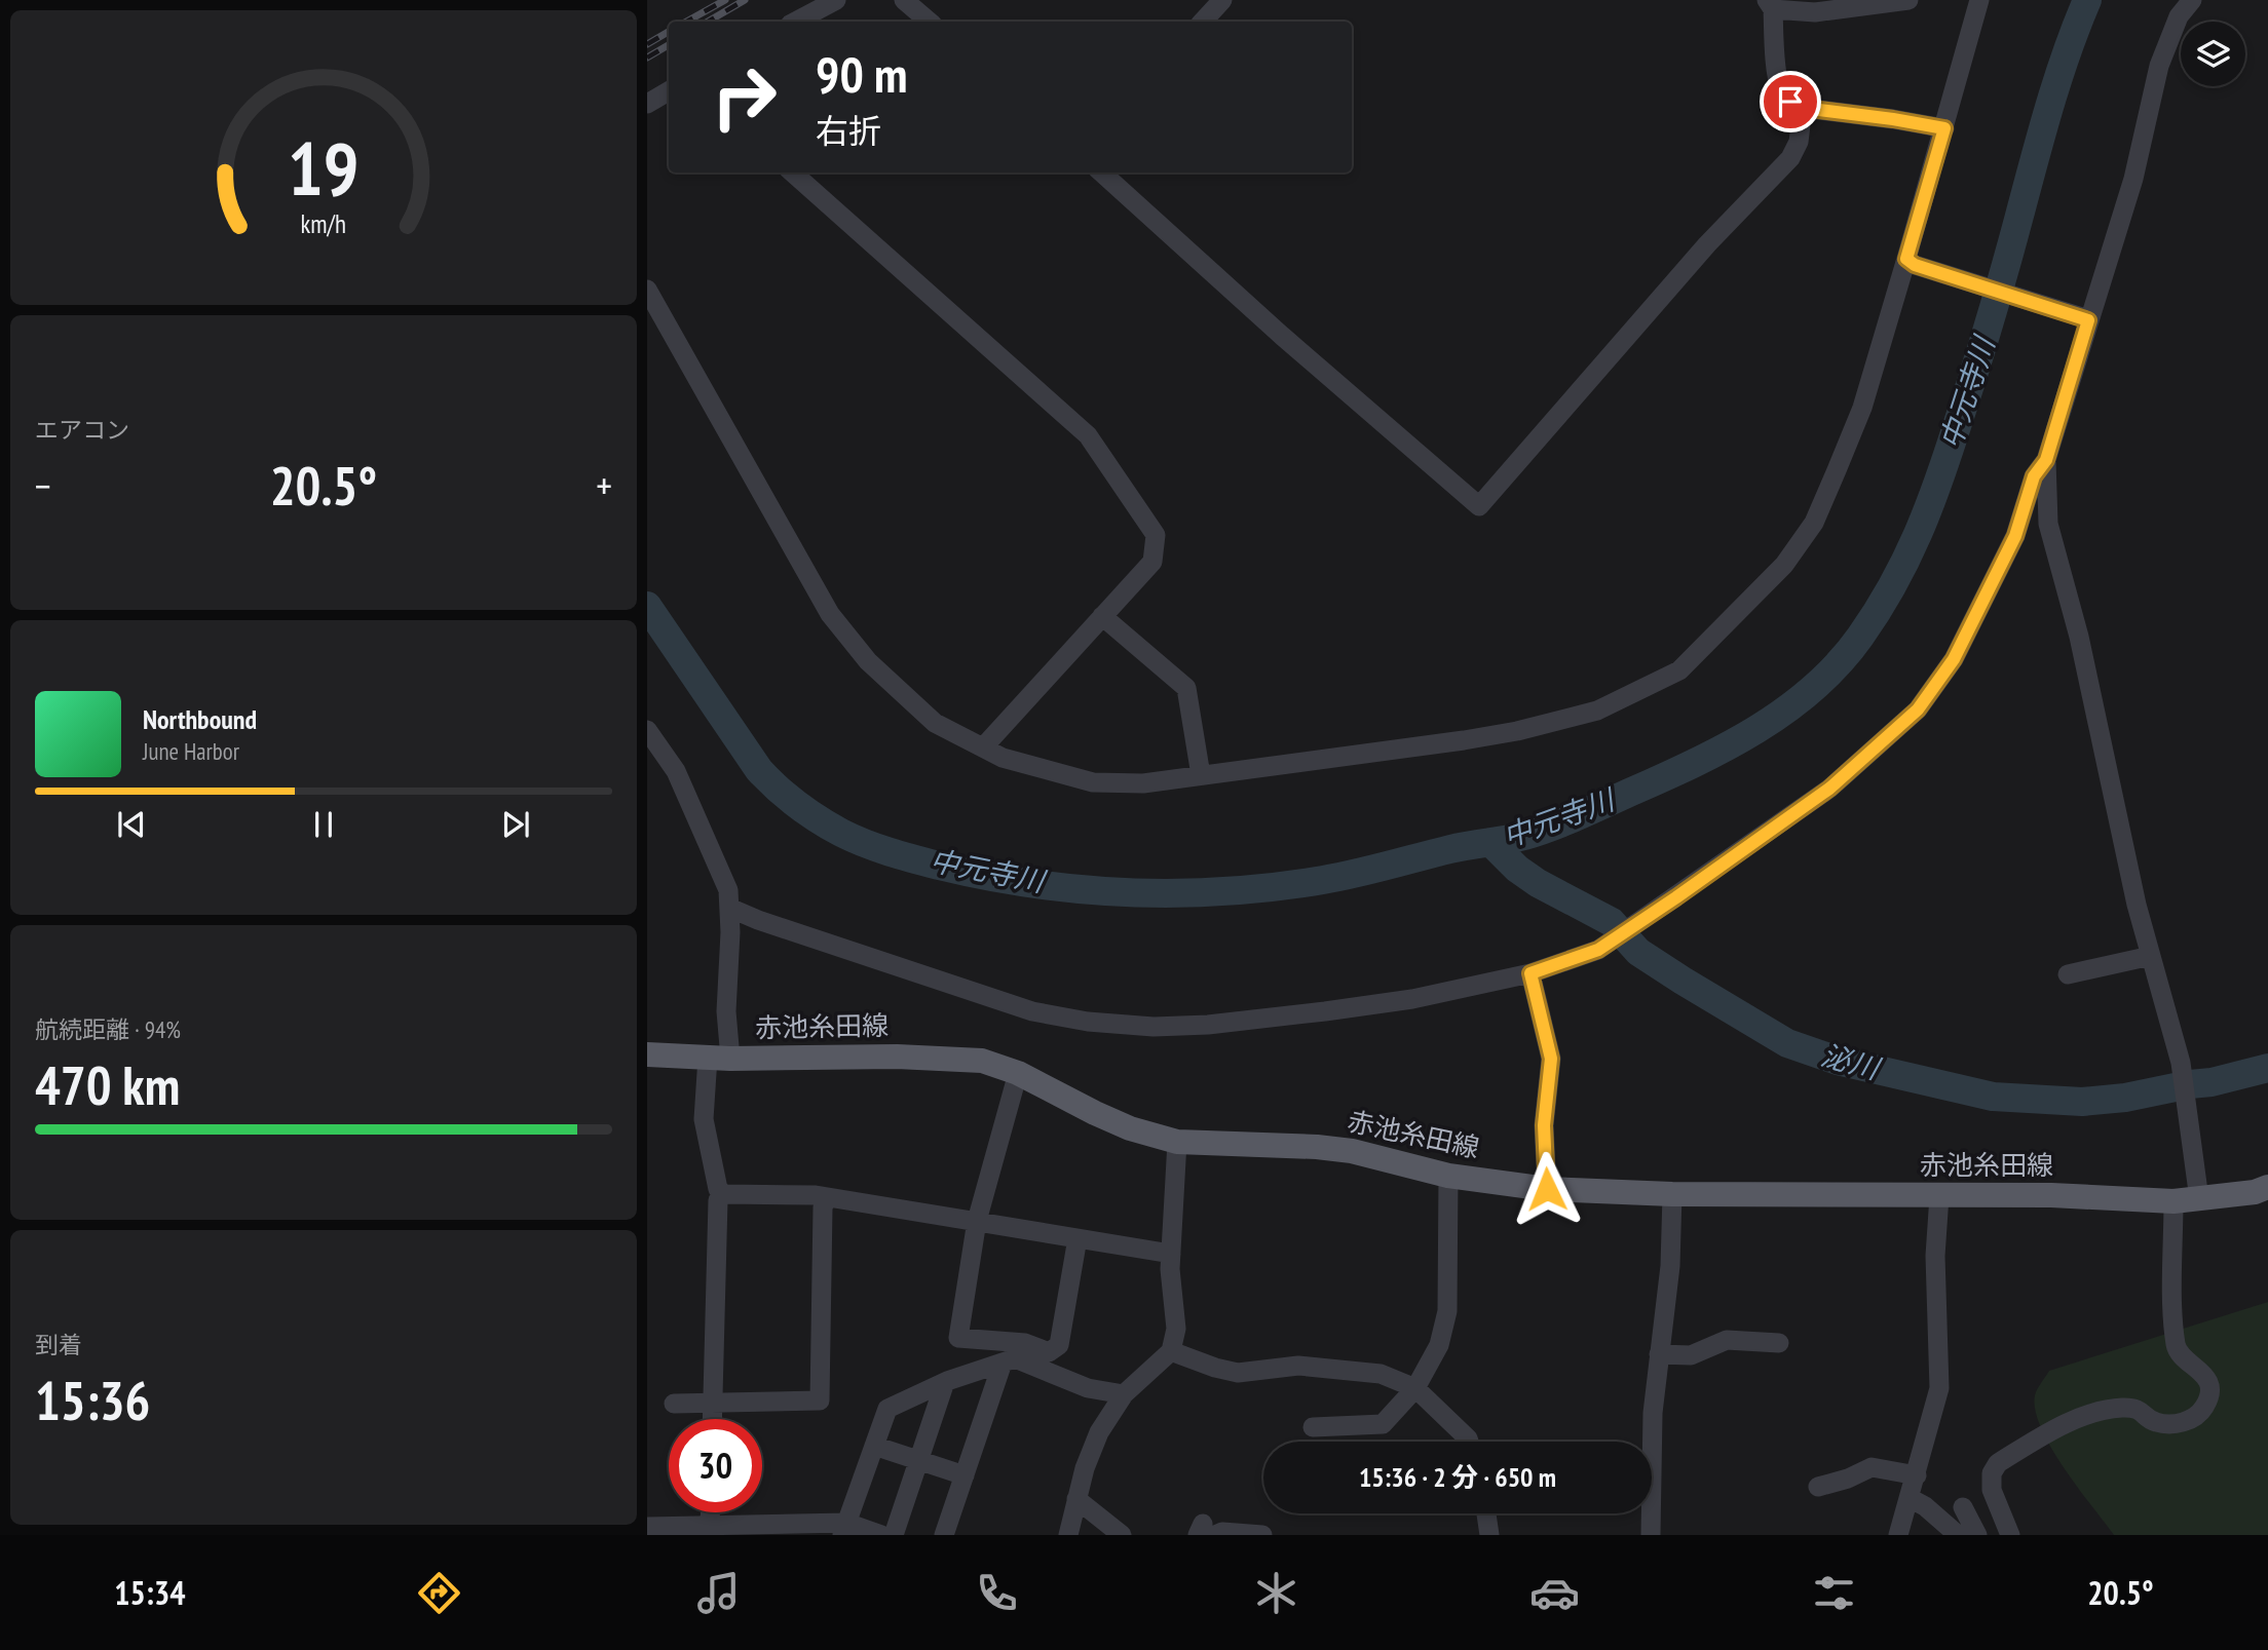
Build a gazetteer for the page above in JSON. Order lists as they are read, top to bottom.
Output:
{
  "streets": {
    "main road": ["赤池糸田線"]
  },
  "water": ["中元寺川", "泌川"],
  "page": {
    "turn": ["90 m", "右折"],
    "tile": [
      "エアコン",
      ["航続距離 · 94%", "470 km"],
      ["到着", "15:36"]
    ],
    "heat": ["−", "20.5°", "+"],
    "song": ["Northbound", "June Harbor"],
    "limit": "30",
    "trip": "15:36 · 2 分 · 650 m",
    "tabs": ["15:34", "20.5°"],
    "gauge": ["19", "km/h"]
  }
}
